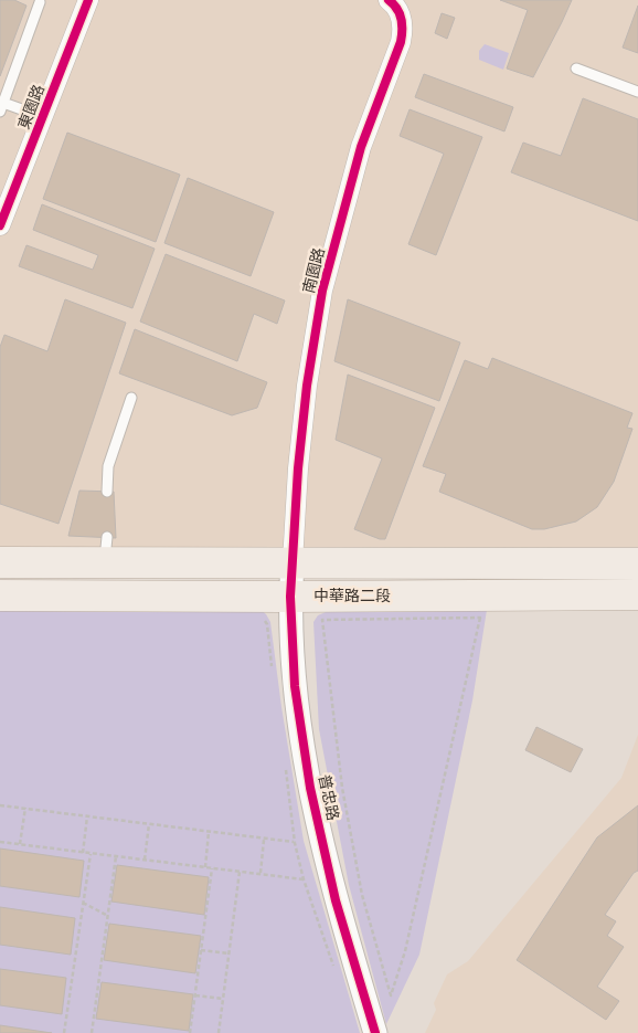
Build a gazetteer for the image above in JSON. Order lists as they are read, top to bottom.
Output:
{
  "streets": {
    "main road": ["中華路二段"],
    "street": ["東園路", "南園路", "普忠路"]
  },
  "crossings": [
    ["南園路", "普忠路"],
    ["中華路二段", "普忠路"]
  ]
}
